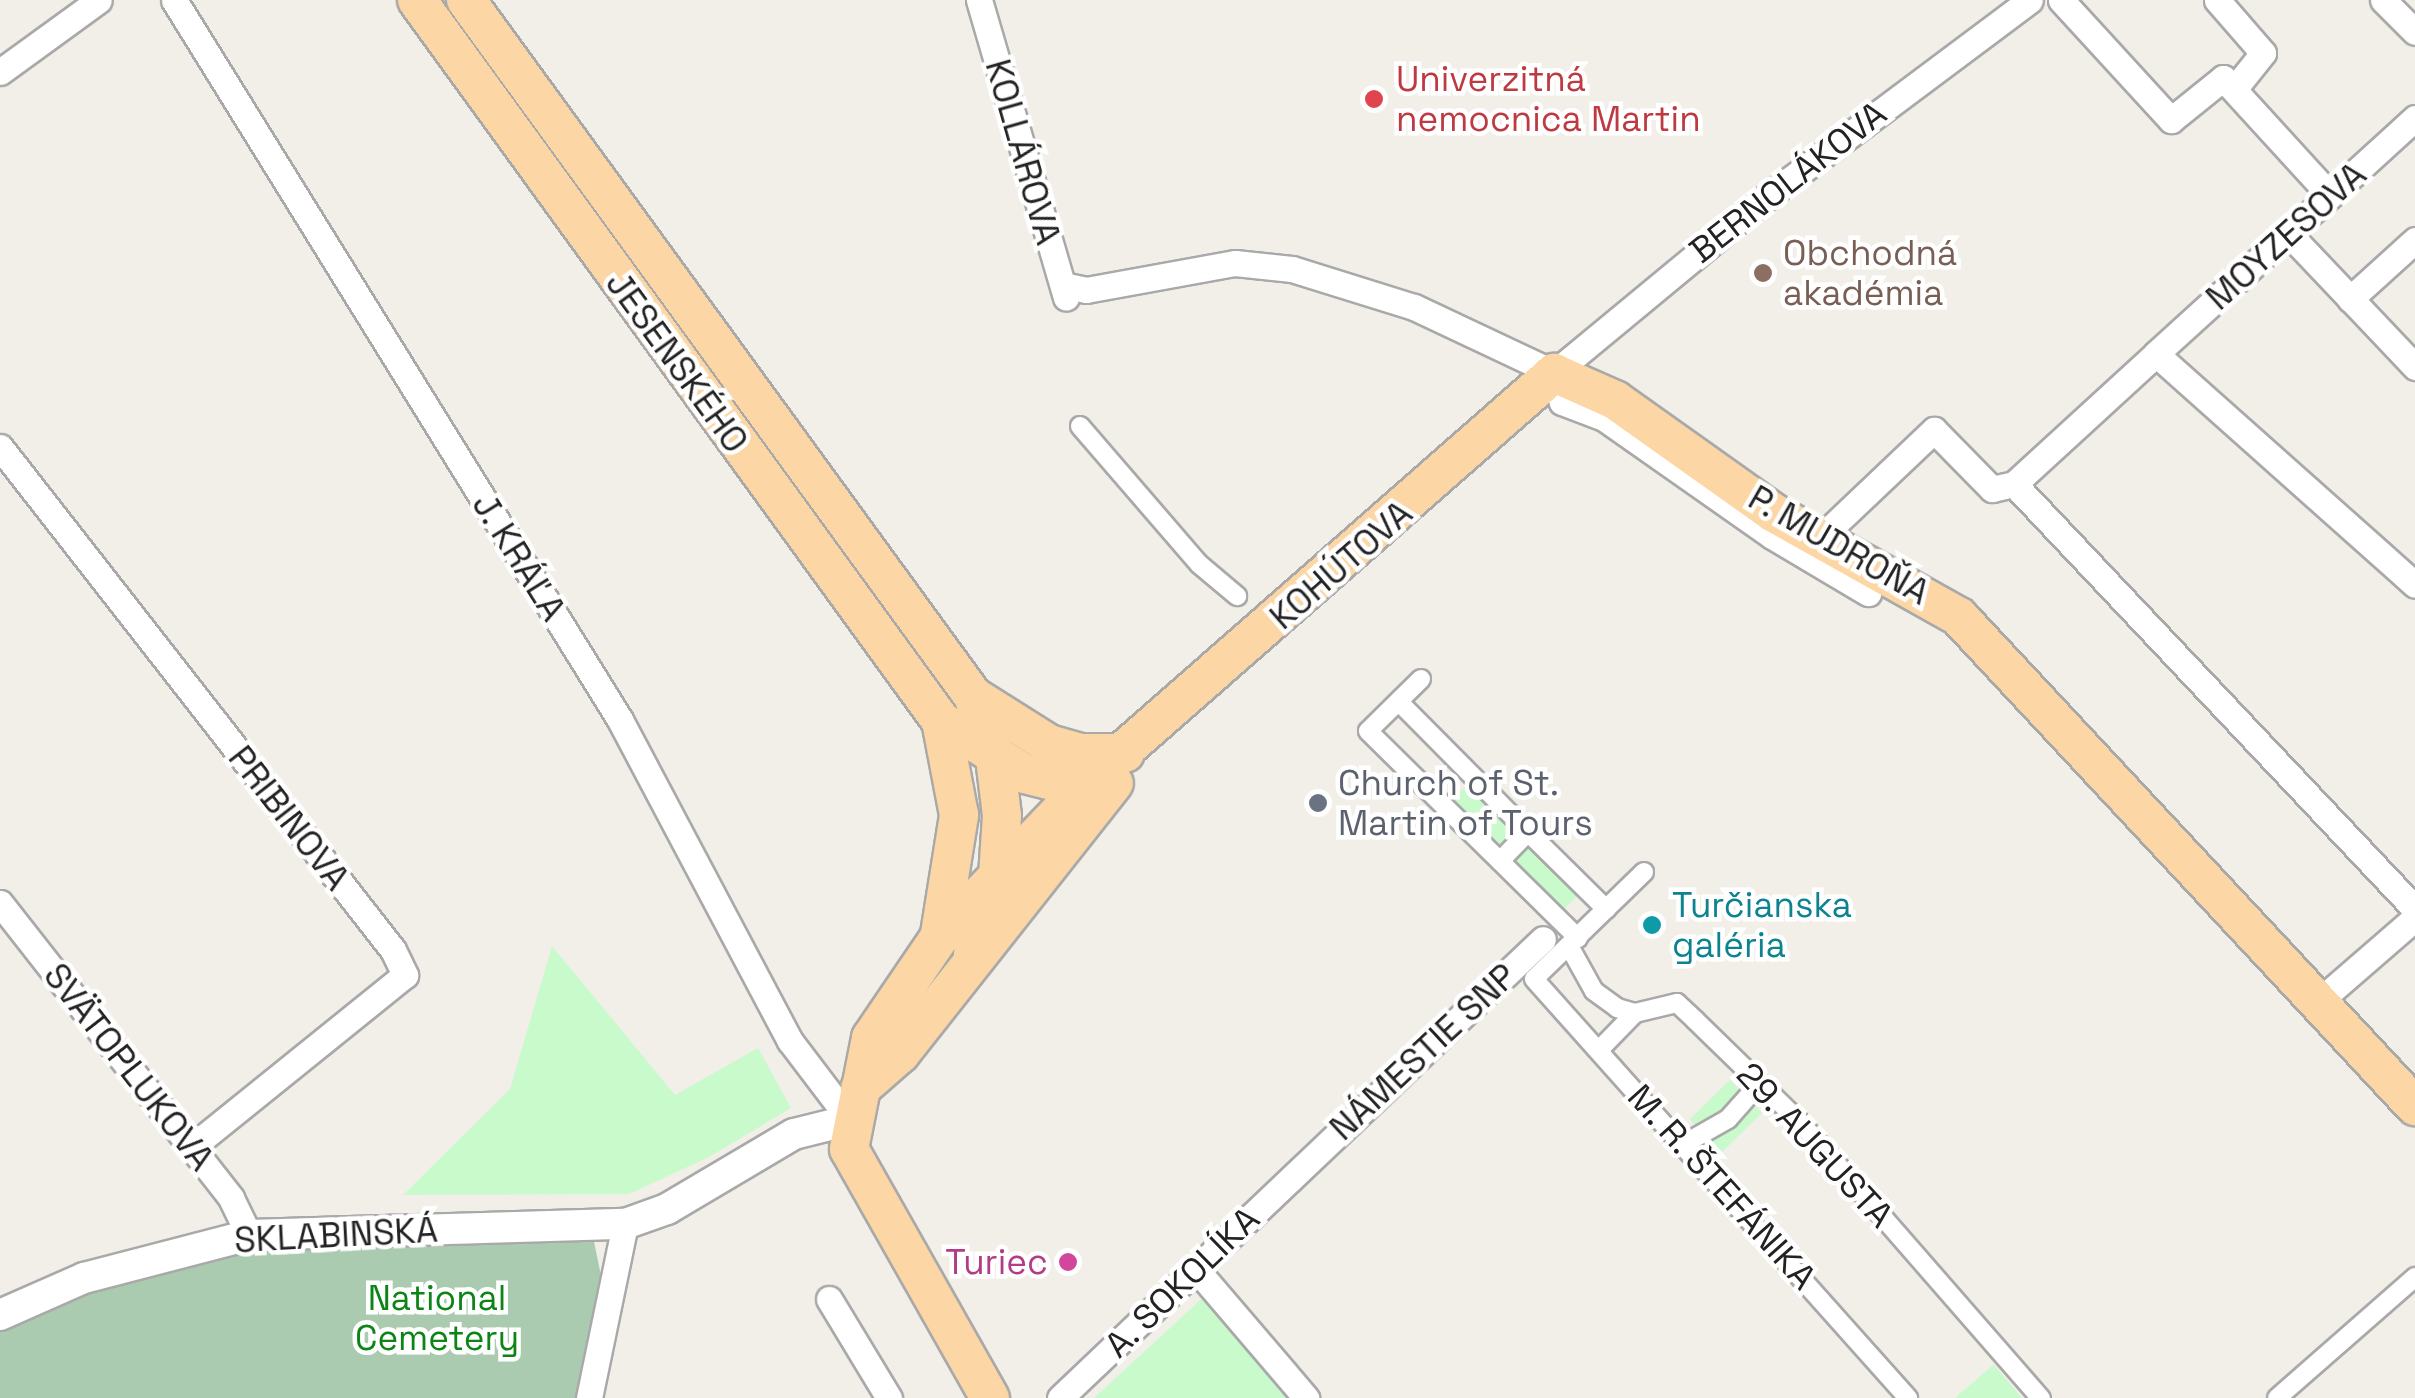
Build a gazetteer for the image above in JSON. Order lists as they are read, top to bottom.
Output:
{
  "streets": {
    "main road": ["JESENSKÉHO", "P. MUDROŇA", "KOHÚTOVA"],
    "street": [
      "KOLLÁROVA",
      "BERNOLÁKOVA",
      "MOYZESOVA",
      "J. KRÁĽA",
      "PRIBINOVA",
      "NÁMESTIE SNP",
      "SVÄTOPLUKOVA",
      "29. AUGUSTA",
      "M. R. ŠTEFÁNIKA",
      "SKLABINSKÁ",
      "A. SOKOLÍKA"
    ]
  },
  "crossings": [
    ["KOLLÁROVA", "BERNOLÁKOVA"],
    ["KOLLÁROVA", "P. MUDROŇA"],
    ["KOLLÁROVA", "KOHÚTOVA"],
    ["BERNOLÁKOVA", "P. MUDROŇA"],
    ["BERNOLÁKOVA", "KOHÚTOVA"],
    ["JESENSKÉHO", "KOHÚTOVA"],
    ["P. MUDROŇA", "KOHÚTOVA"],
    ["J. KRÁĽA", "KOHÚTOVA"],
    ["J. KRÁĽA", "SKLABINSKÁ"],
    ["KOHÚTOVA", "SKLABINSKÁ"],
    ["PRIBINOVA", "SVÄTOPLUKOVA"],
    ["NÁMESTIE SNP", "A. SOKOLÍKA"],
    ["SVÄTOPLUKOVA", "SKLABINSKÁ"]
  ],
  "parks": ["National Cemetery"],
  "places": [
    "Univerzitná nemocnica Martin",
    "Obchodná akadémia",
    "Church of St. Martin of Tours",
    "Turčianska galéria",
    "Turiec"
  ]
}
